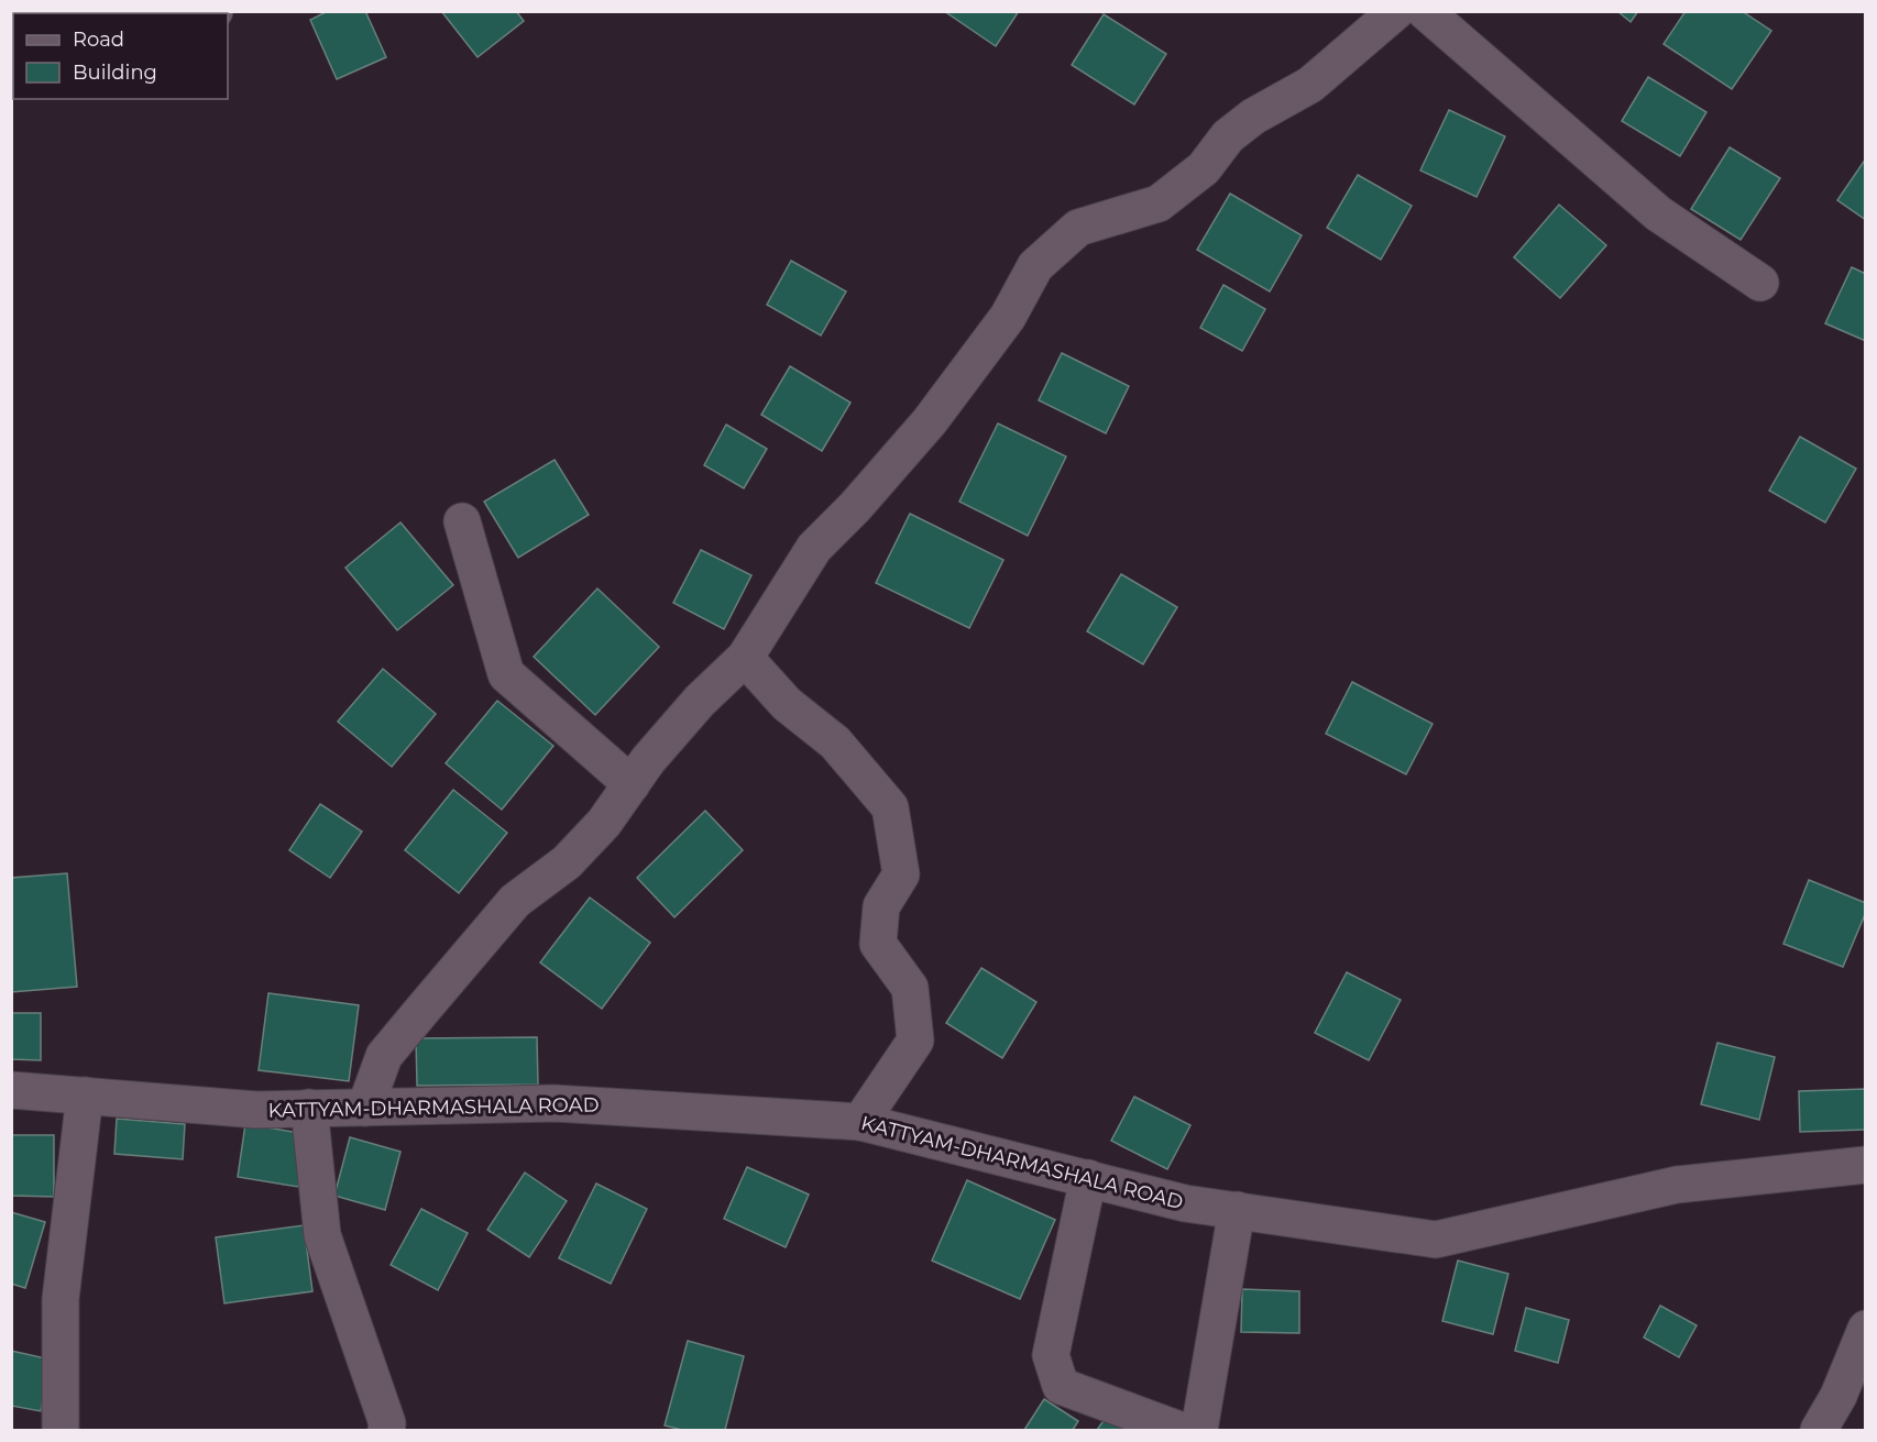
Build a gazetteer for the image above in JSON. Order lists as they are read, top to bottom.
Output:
{
  "streets": {
    "street": ["KATTYAM-DHARMASHALA ROAD"]
  },
  "legend": ["Road", "Building"]
}
